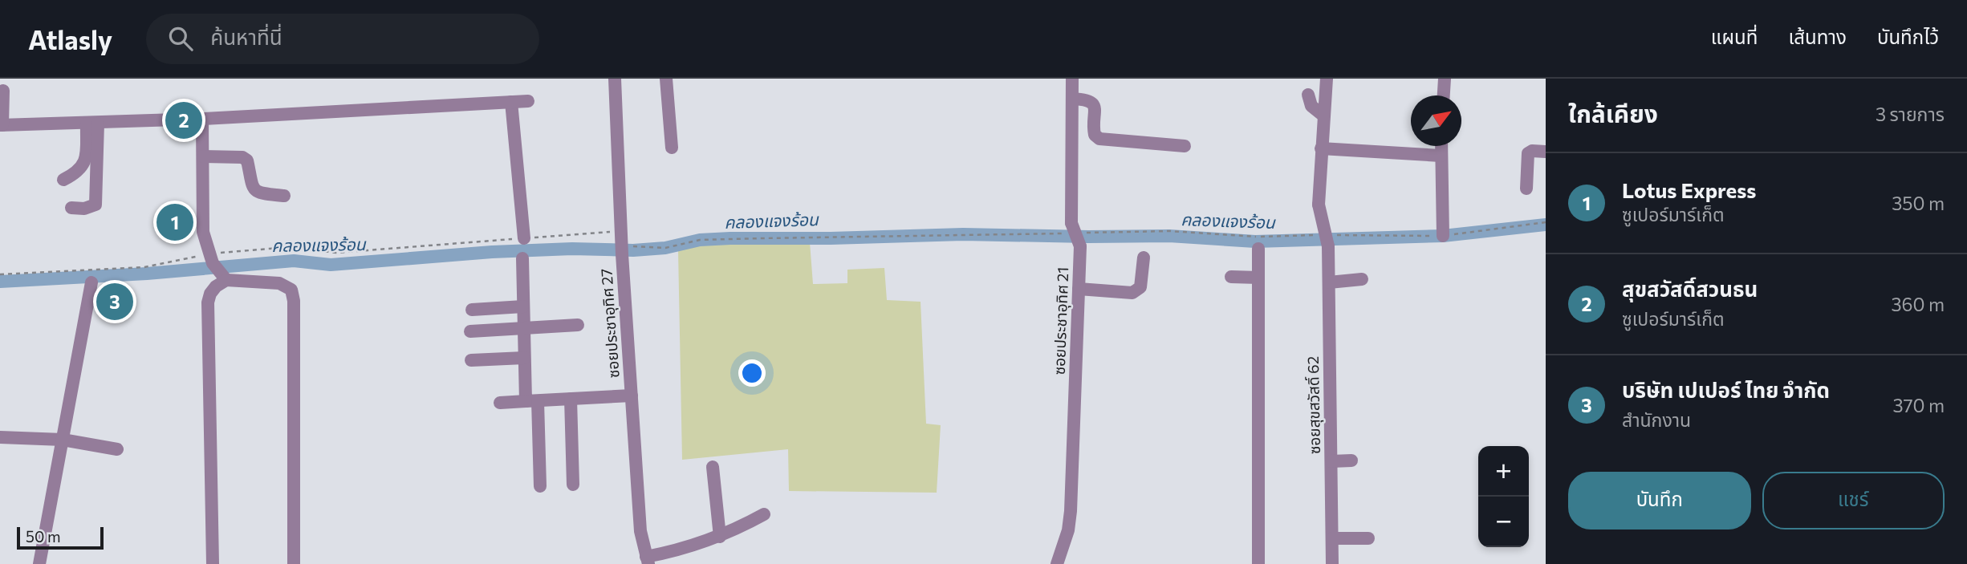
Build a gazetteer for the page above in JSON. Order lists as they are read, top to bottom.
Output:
{
  "streets": {
    "street": ["ซอยประชาอุทิศ 21", "ซอยประชาอุทิศ 27", "ซอยสุขสวัสดิ์ 62"]
  },
  "water": ["คลองแจงร้อน"],
  "scale_bar": "50 m",
  "north": "top right",
  "page": {
    "header": "Atlasly",
    "search": "ค้นหาที่นี่",
    "nav": ["แผนที่", "เส้นทาง", "บันทึกไว้"],
    "heading": ["ใกล้เคียง", "3 รายการ"],
    "pins": ["2", "1", "3"],
    "list": [
      {
        "mark": "1",
        "name": "Lotus Express",
        "note": "ซูเปอร์มาร์เก็ต",
        "value": "350 m"
      },
      {
        "mark": "2",
        "name": "สุขสวัสดิ์สวนธน",
        "note": "ซูเปอร์มาร์เก็ต",
        "value": "360 m"
      },
      {
        "mark": "3",
        "name": "บริษัท เปเปอร์ ไทย จำกัด",
        "note": "สำนักงาน",
        "value": "370 m"
      }
    ],
    "map_buttons": ["+", "−"],
    "buttons": ["บันทึก", "แชร์"],
    "scale": "50 m"
  }
}
